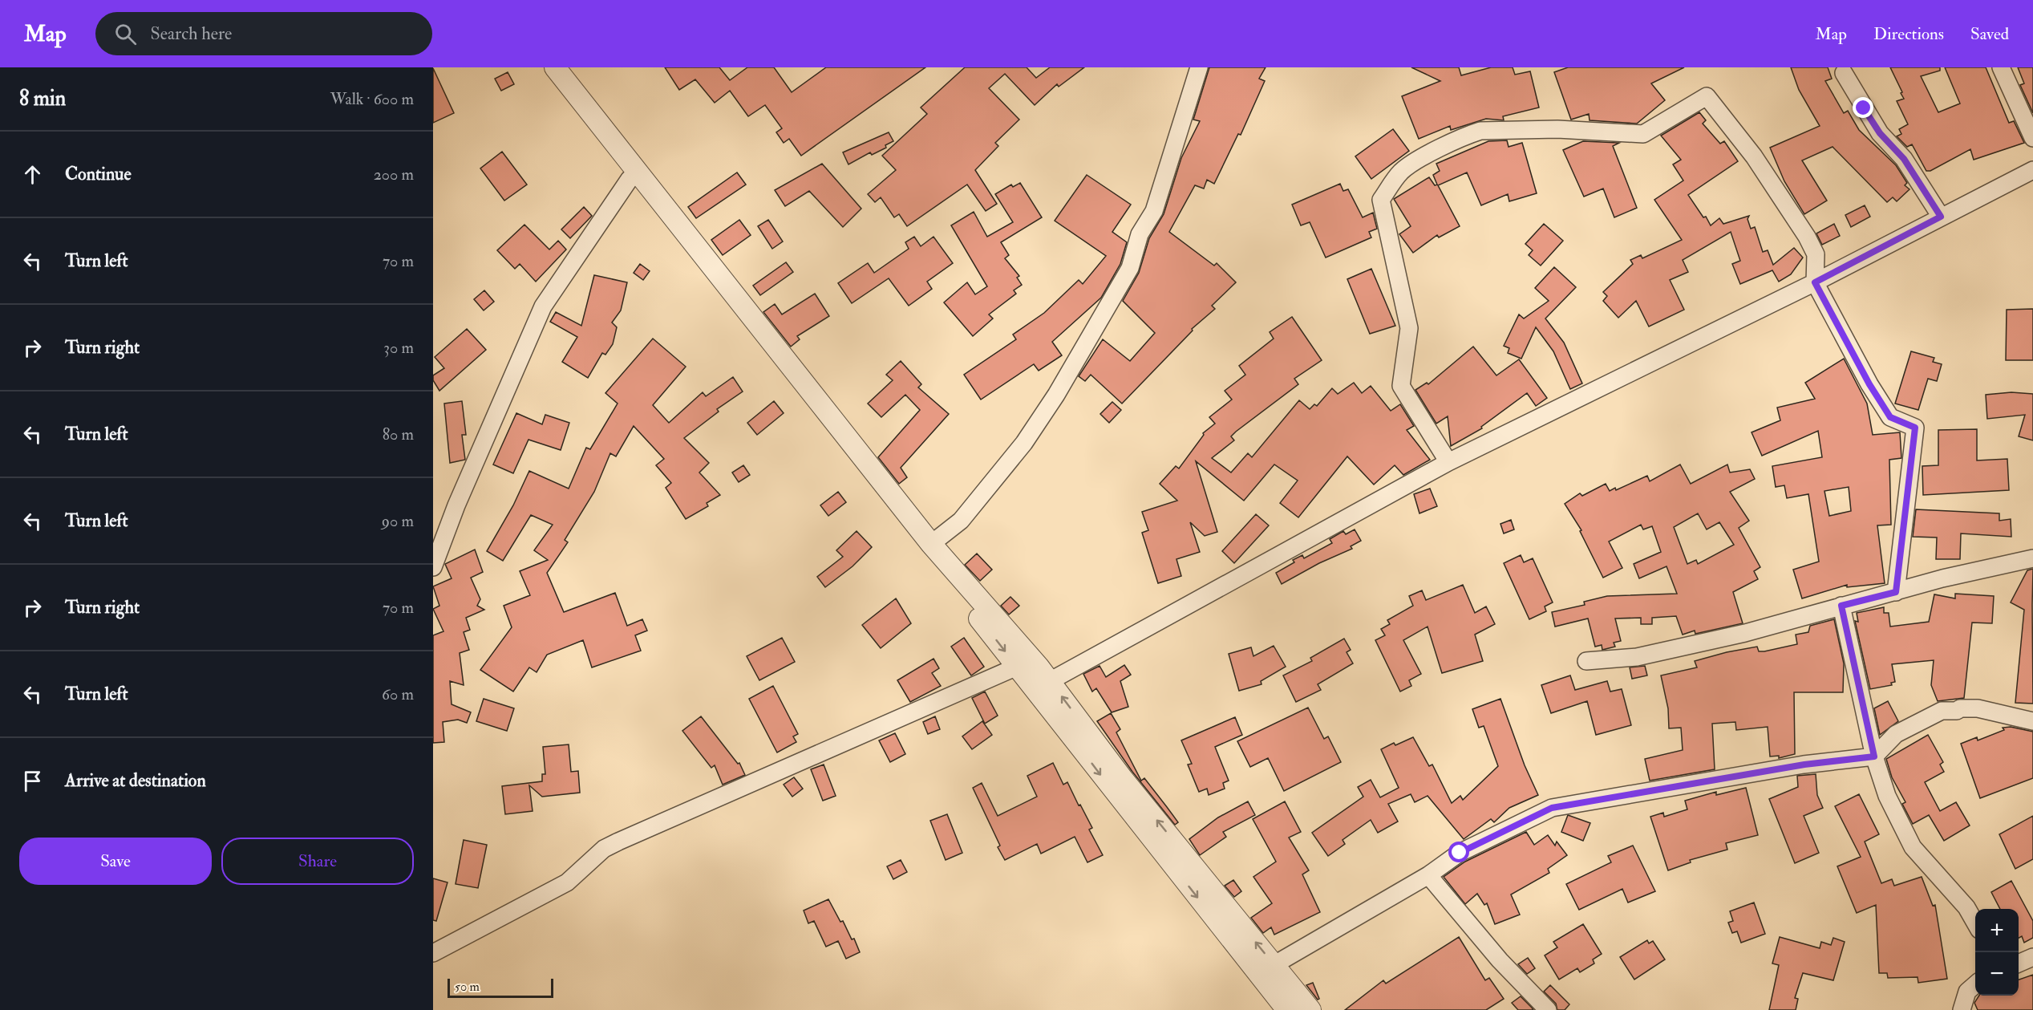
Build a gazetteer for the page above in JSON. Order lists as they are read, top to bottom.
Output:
{
  "scale_bar": "50 m",
  "page": {
    "header": "Map",
    "search": "Search here",
    "nav": ["Map", "Directions", "Saved"],
    "heading": ["8 min", "Walk · 600 m"],
    "list": [
      ["Continue", "200 m"],
      ["Turn left", "70 m"],
      ["Turn right", "30 m"],
      ["Turn left", "80 m"],
      ["Turn left", "90 m"],
      ["Turn right", "70 m"],
      ["Turn left", "60 m"],
      "Arrive at destination"
    ],
    "buttons": ["Save", "Share"],
    "map_buttons": ["+", "−"],
    "scale": "50 m"
  }
}
